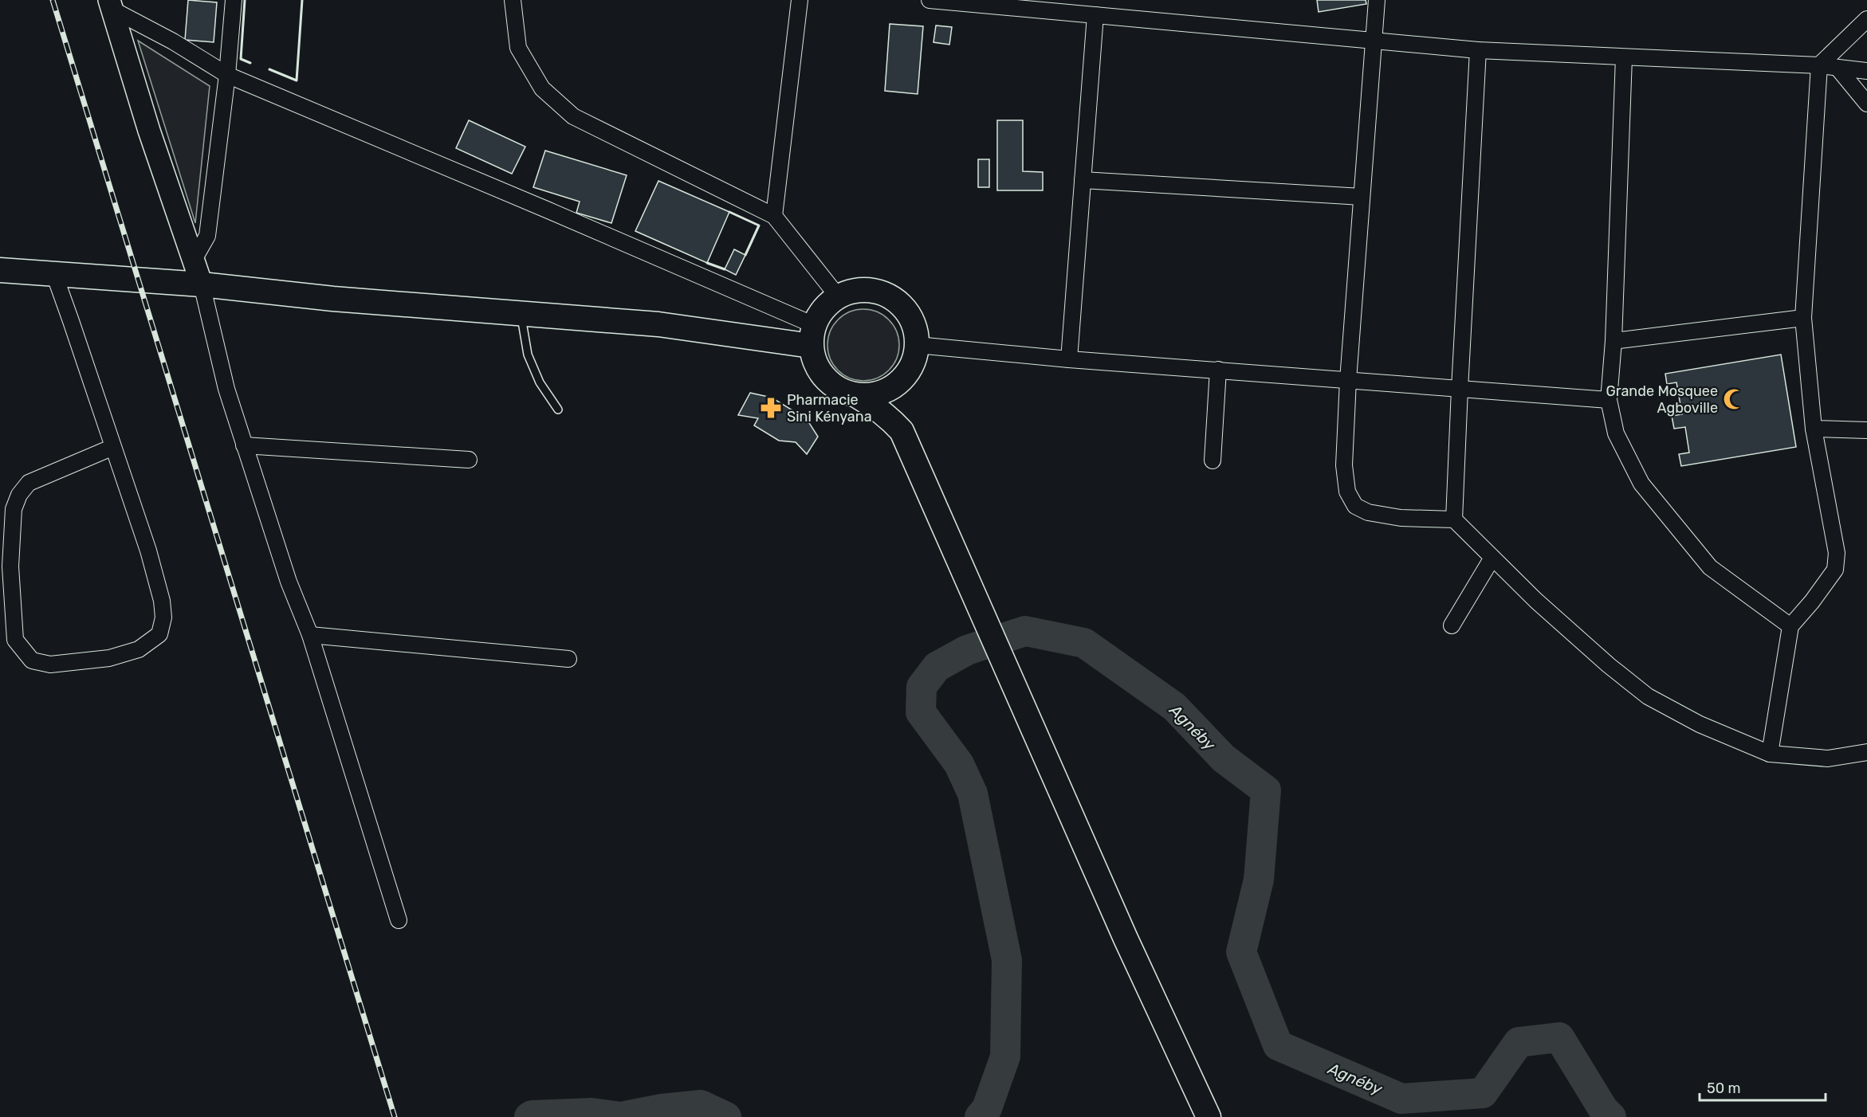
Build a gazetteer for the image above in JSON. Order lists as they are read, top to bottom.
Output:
{
  "water": ["Agnéby"],
  "places": {
    "mosque": ["Grande Mosquee Agboville"],
    "pharmacy": ["Pharmacie Sini Kényana"]
  },
  "scale_bar": "50 m"
}
